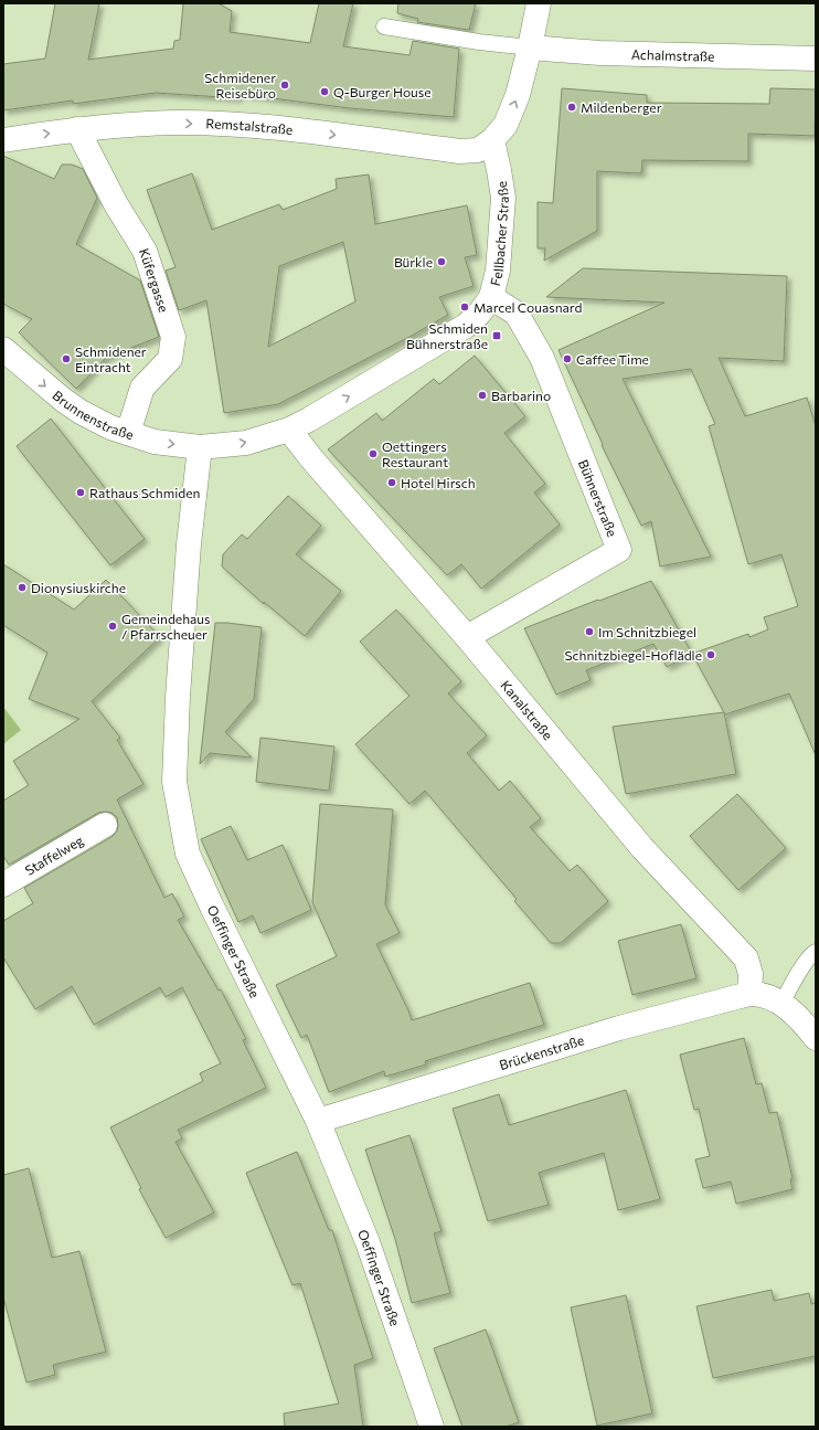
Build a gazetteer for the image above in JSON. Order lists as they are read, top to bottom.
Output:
{
  "streets": {
    "street": [
      "Achalmstraße",
      "Remstalstraße",
      "Fellbacher Straße",
      "Küfergasse",
      "Brunnenstraße",
      "Bühnerstraße",
      "Kanalstraße",
      "Staffelweg",
      "Oeffinger Straße",
      "Brückenstraße"
    ]
  },
  "crossings": [
    ["Remstalstraße", "Fellbacher Straße"],
    ["Remstalstraße", "Küfergasse"],
    ["Fellbacher Straße", "Brunnenstraße"],
    ["Fellbacher Straße", "Bühnerstraße"],
    ["Fellbacher Straße", "Kanalstraße"],
    ["Fellbacher Straße", "Oeffinger Straße"],
    ["Küfergasse", "Brunnenstraße"],
    ["Brunnenstraße", "Oeffinger Straße"],
    ["Bühnerstraße", "Kanalstraße"],
    ["Kanalstraße", "Brückenstraße"],
    ["Oeffinger Straße", "Brückenstraße"]
  ],
  "one_way": ["Remstalstraße", "Fellbacher Straße", "Brunnenstraße"],
  "places": {
    "other": [
      "Schmidener Reisebüro",
      "Q-Burger House",
      "Mildenberger",
      "Bürkle",
      "Marcel Couasnard",
      "Schmidener Eintracht",
      "Caffee Time",
      "Barbarino",
      "Oettingers Restaurant",
      "Hotel Hirsch",
      "Rathaus Schmiden",
      "Dionysiuskirche",
      "Gemeindehaus / Pfarrscheuer",
      "Im Schnitzbiegel",
      "Schnitzbiegel-Hoflädle"
    ],
    "transit": ["Schmiden Bühnerstraße"]
  }
}
